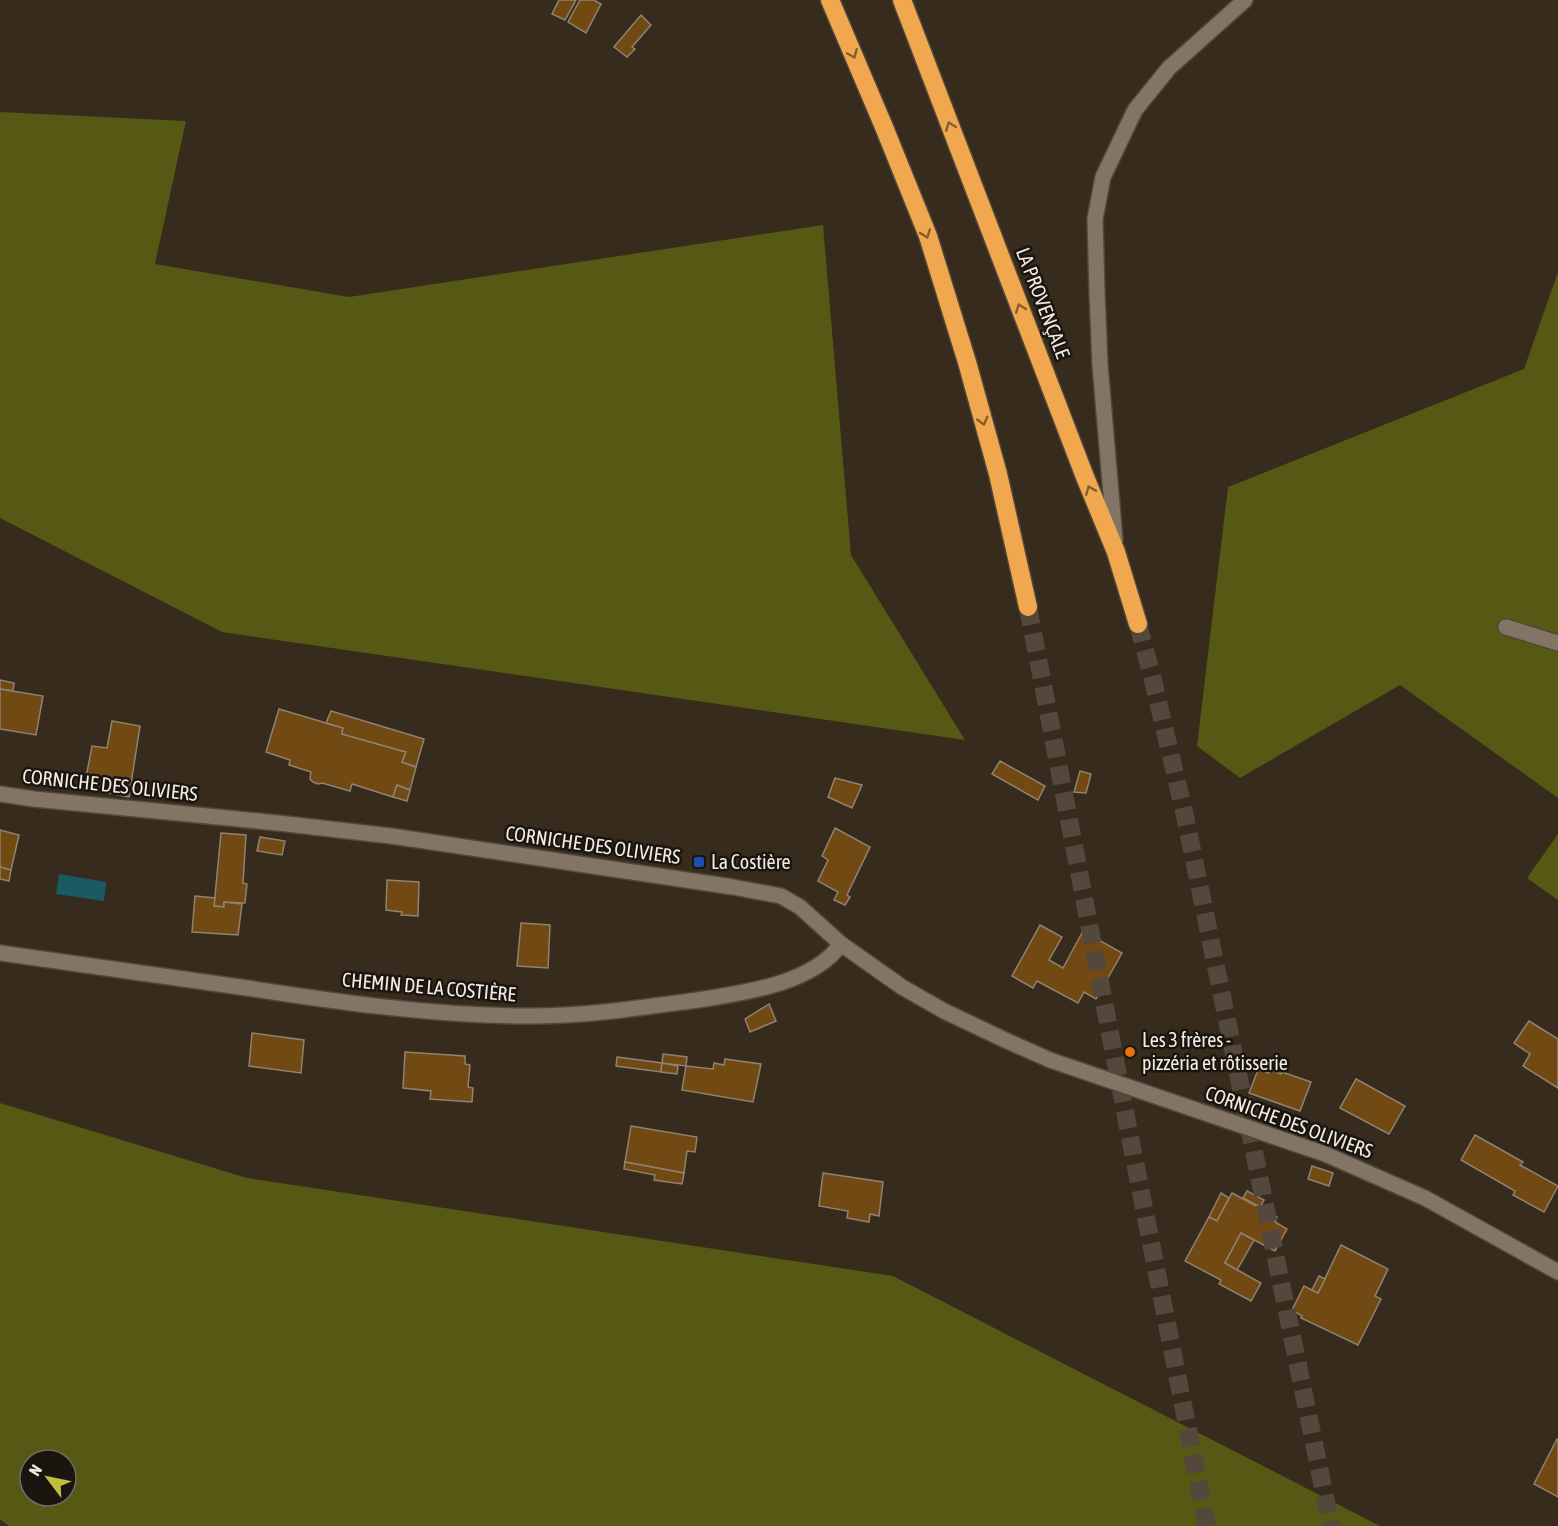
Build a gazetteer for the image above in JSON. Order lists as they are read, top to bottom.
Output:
{
  "streets": {
    "highway": ["LA PROVENÇALE"],
    "street": ["CORNICHE DES OLIVIERS", "CHEMIN DE LA COSTIÈRE"]
  },
  "crossings": [
    ["CORNICHE DES OLIVIERS", "CHEMIN DE LA COSTIÈRE"]
  ],
  "places": {
    "transit": ["La Costière"],
    "other": ["Les 3 frères - pizzéria et rôtisserie"]
  },
  "north": "top left"
}
